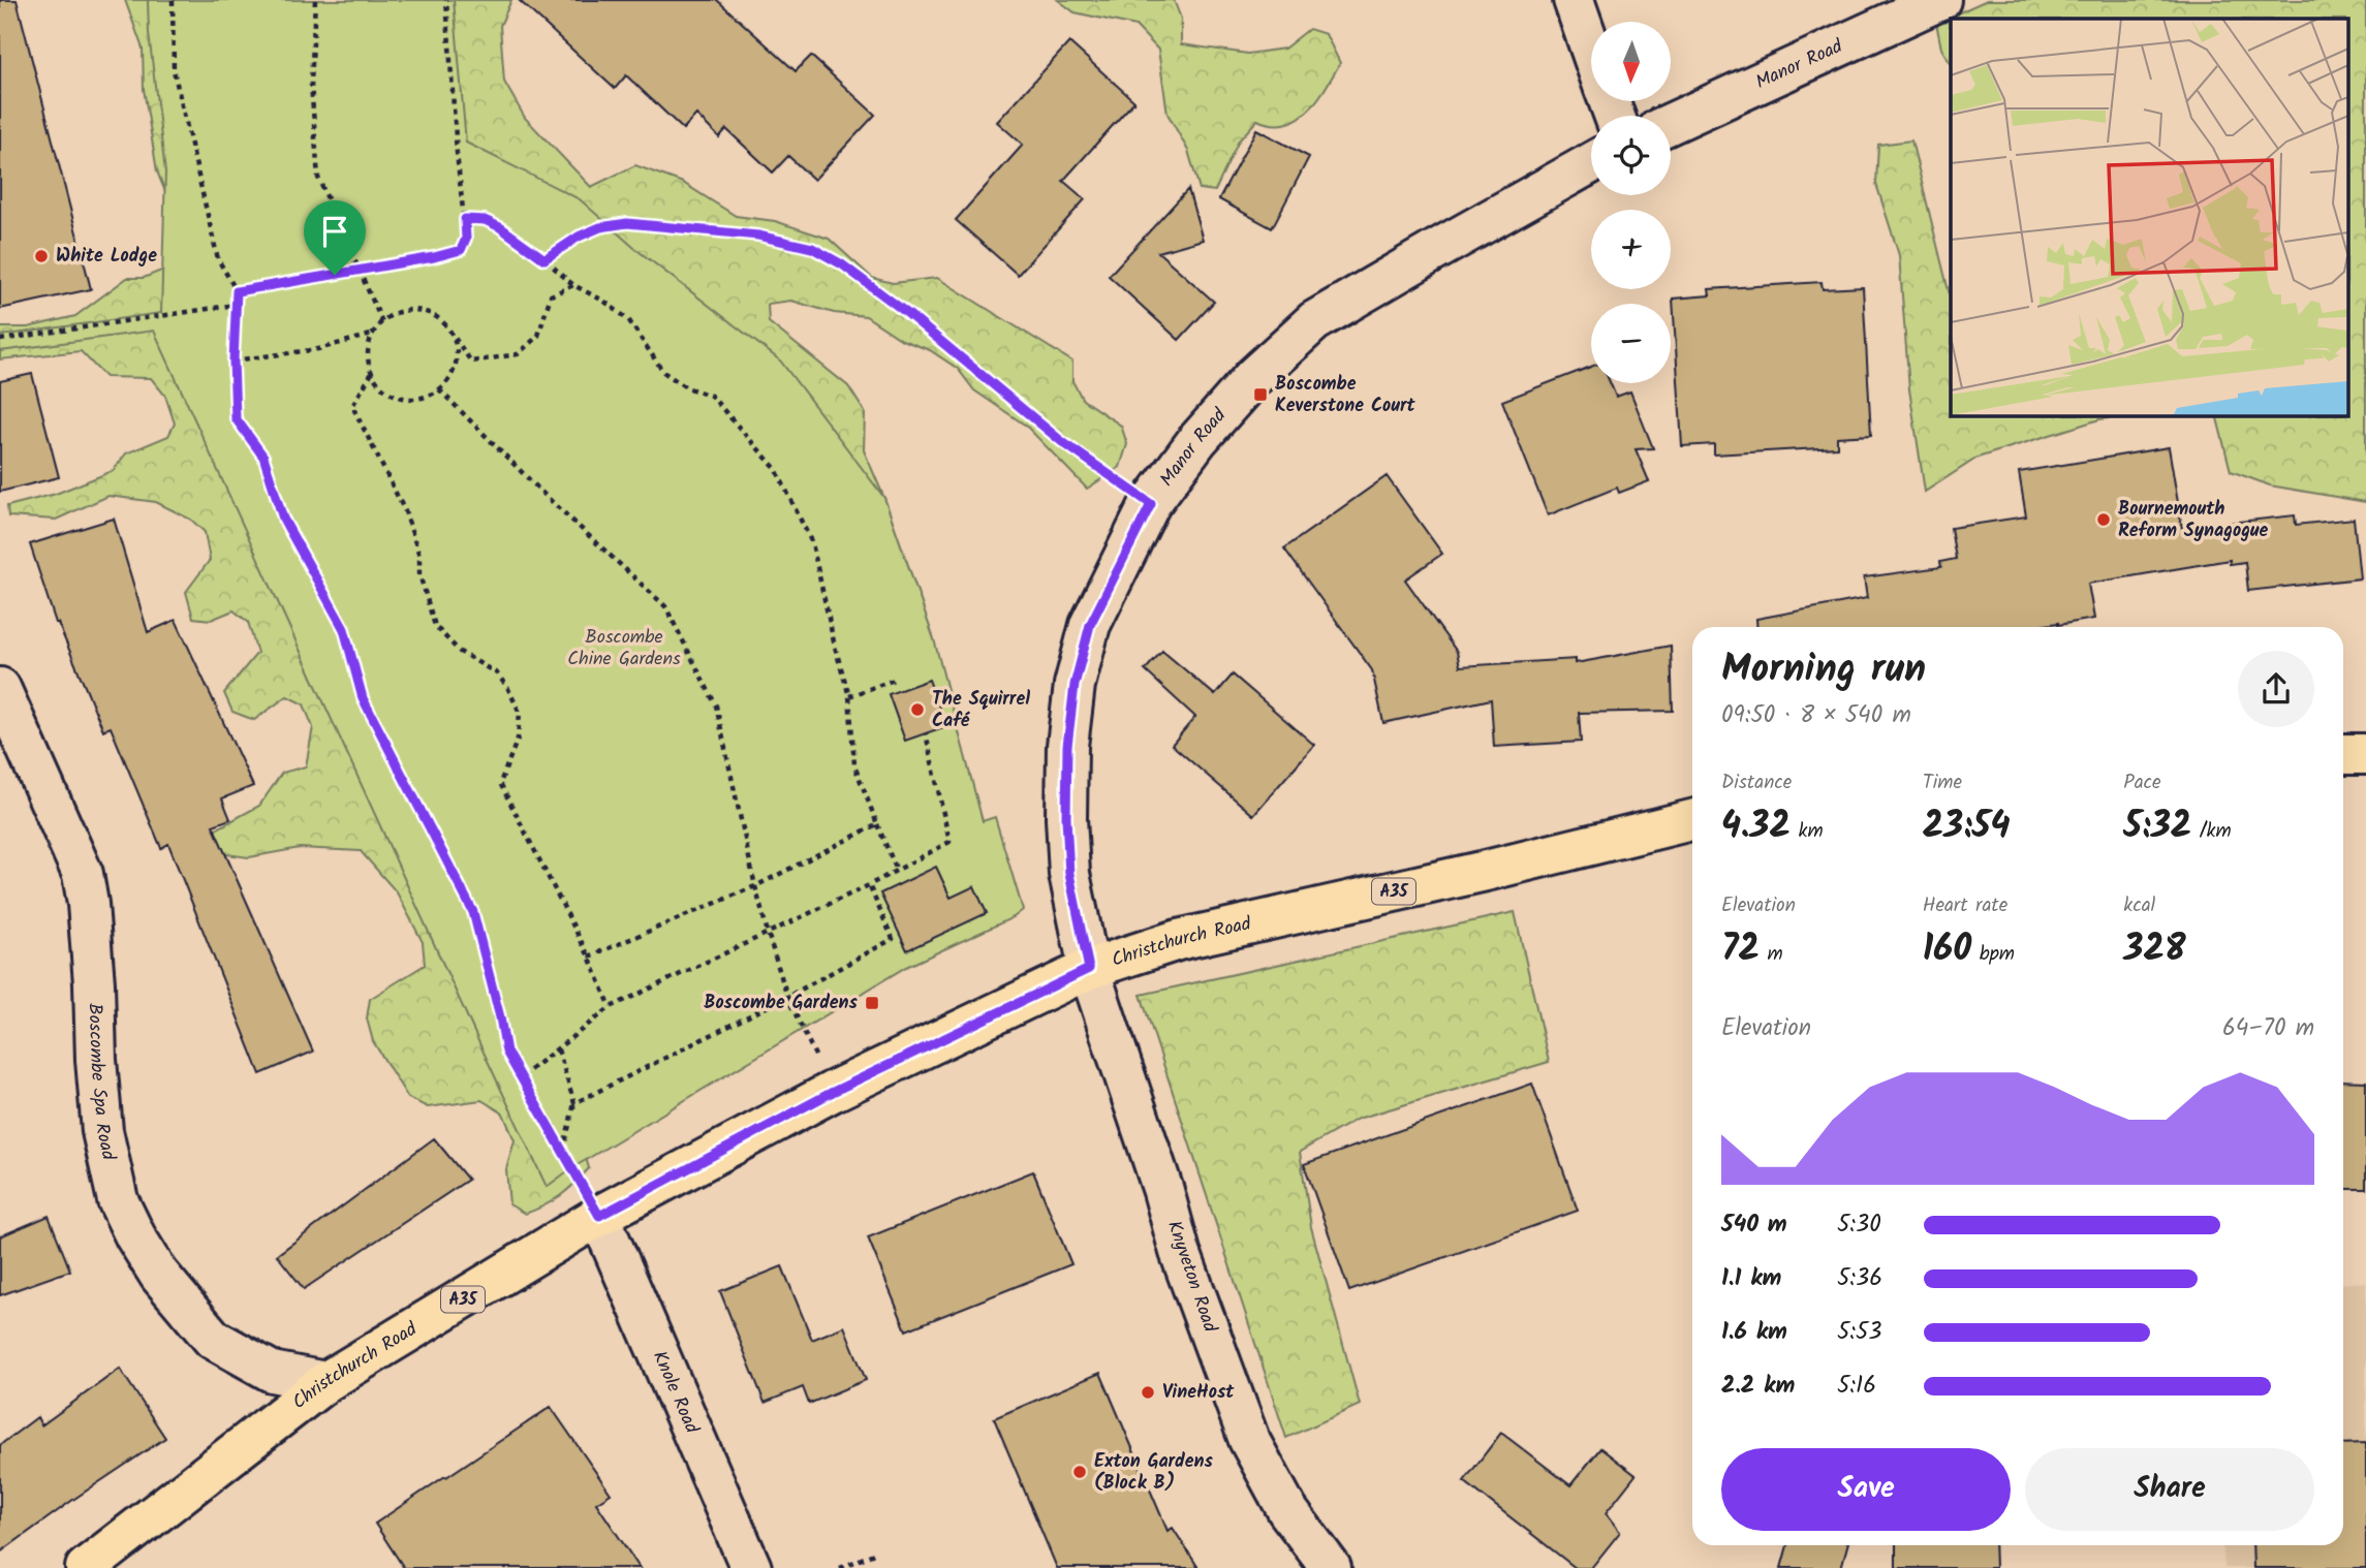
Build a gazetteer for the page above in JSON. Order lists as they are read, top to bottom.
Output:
{
  "streets": {
    "main road": ["A35", "Christchurch Road"],
    "street": [
      "Manor Road",
      "Boscombe Spa Road",
      "Knyveton Road",
      "Knole Road"
    ]
  },
  "crossings": [
    ["Manor Road", "Christchurch Road"],
    ["Manor Road", "Knyveton Road"],
    ["Christchurch Road", "Boscombe Spa Road"],
    ["Christchurch Road", "Knyveton Road"],
    ["Christchurch Road", "Knole Road"]
  ],
  "parks": ["Boscombe Chine Gardens"],
  "places": {
    "other": [
      "White Lodge",
      "Bournemouth Reform Synagogue",
      "The Squirrel Café",
      "VineHost",
      "Exton Gardens (Block B)"
    ],
    "transit": ["Boscombe Keverstone Court", "Boscombe Gardens"]
  },
  "north": "bottom",
  "page": {
    "map_buttons": ["+", "−"],
    "heading": ["Morning run", "09:50 · 8 × 540 m"],
    "stats": [
      ["Distance", "4.32 km"],
      ["Time", "23:54"],
      ["Pace", "5:32 /km"],
      ["Elevation", "72 m"],
      ["Heart rate", "160 bpm"],
      ["kcal", "328"]
    ],
    "chart": ["Elevation", "64–70 m"],
    "list": [
      {
        "name": "540 m",
        "note": "5:30"
      },
      {
        "name": "1.1 km",
        "note": "5:36"
      },
      {
        "name": "1.6 km",
        "note": "5:53"
      },
      {
        "name": "2.2 km",
        "note": "5:16"
      }
    ],
    "buttons": ["Save", "Share"]
  }
}
